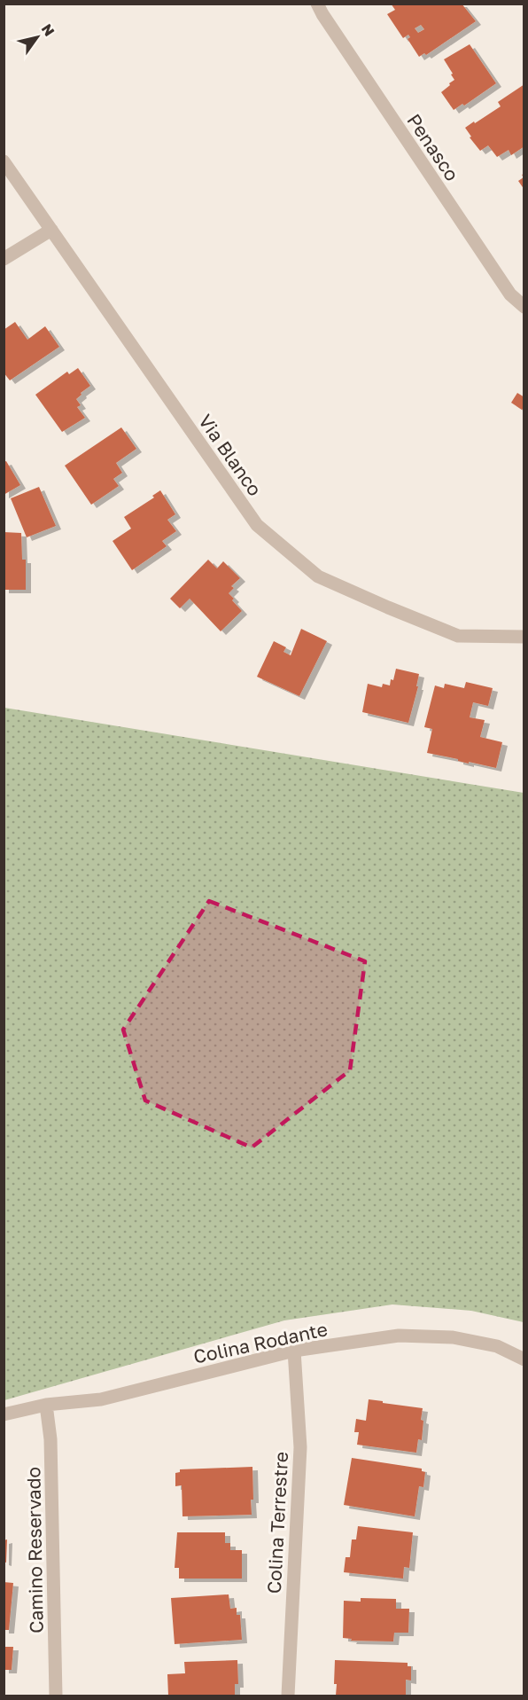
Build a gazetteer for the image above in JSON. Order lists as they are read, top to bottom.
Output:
{
  "streets": {
    "street": [
      "Penasco",
      "Via Blanco",
      "Colina Rodante",
      "Colina Terrestre",
      "Camino Reservado"
    ]
  },
  "crossings": [
    ["Colina Rodante", "Colina Terrestre"],
    ["Colina Rodante", "Camino Reservado"]
  ],
  "north": "top right"
}
